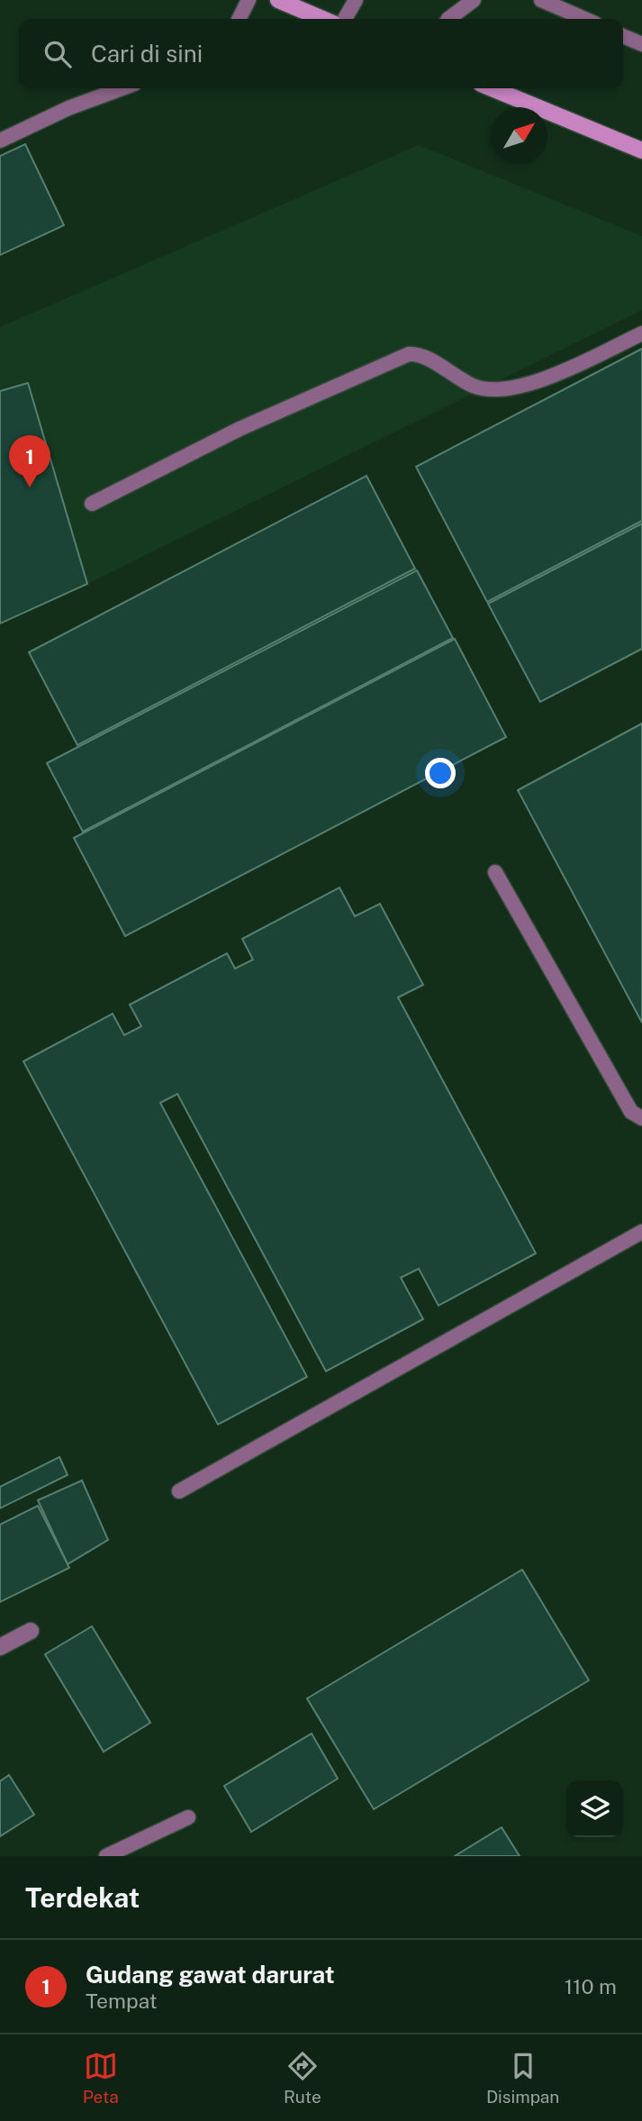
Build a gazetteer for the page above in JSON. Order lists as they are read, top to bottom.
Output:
{
  "north": "top right",
  "page": {
    "search": "Cari di sini",
    "pins": "1",
    "heading": "Terdekat",
    "list": [
      {
        "mark": "1",
        "name": "Gudang gawat darurat",
        "note": "Tempat",
        "value": "110 m"
      }
    ],
    "nav": ["Peta", "Rute", "Disimpan"]
  }
}
